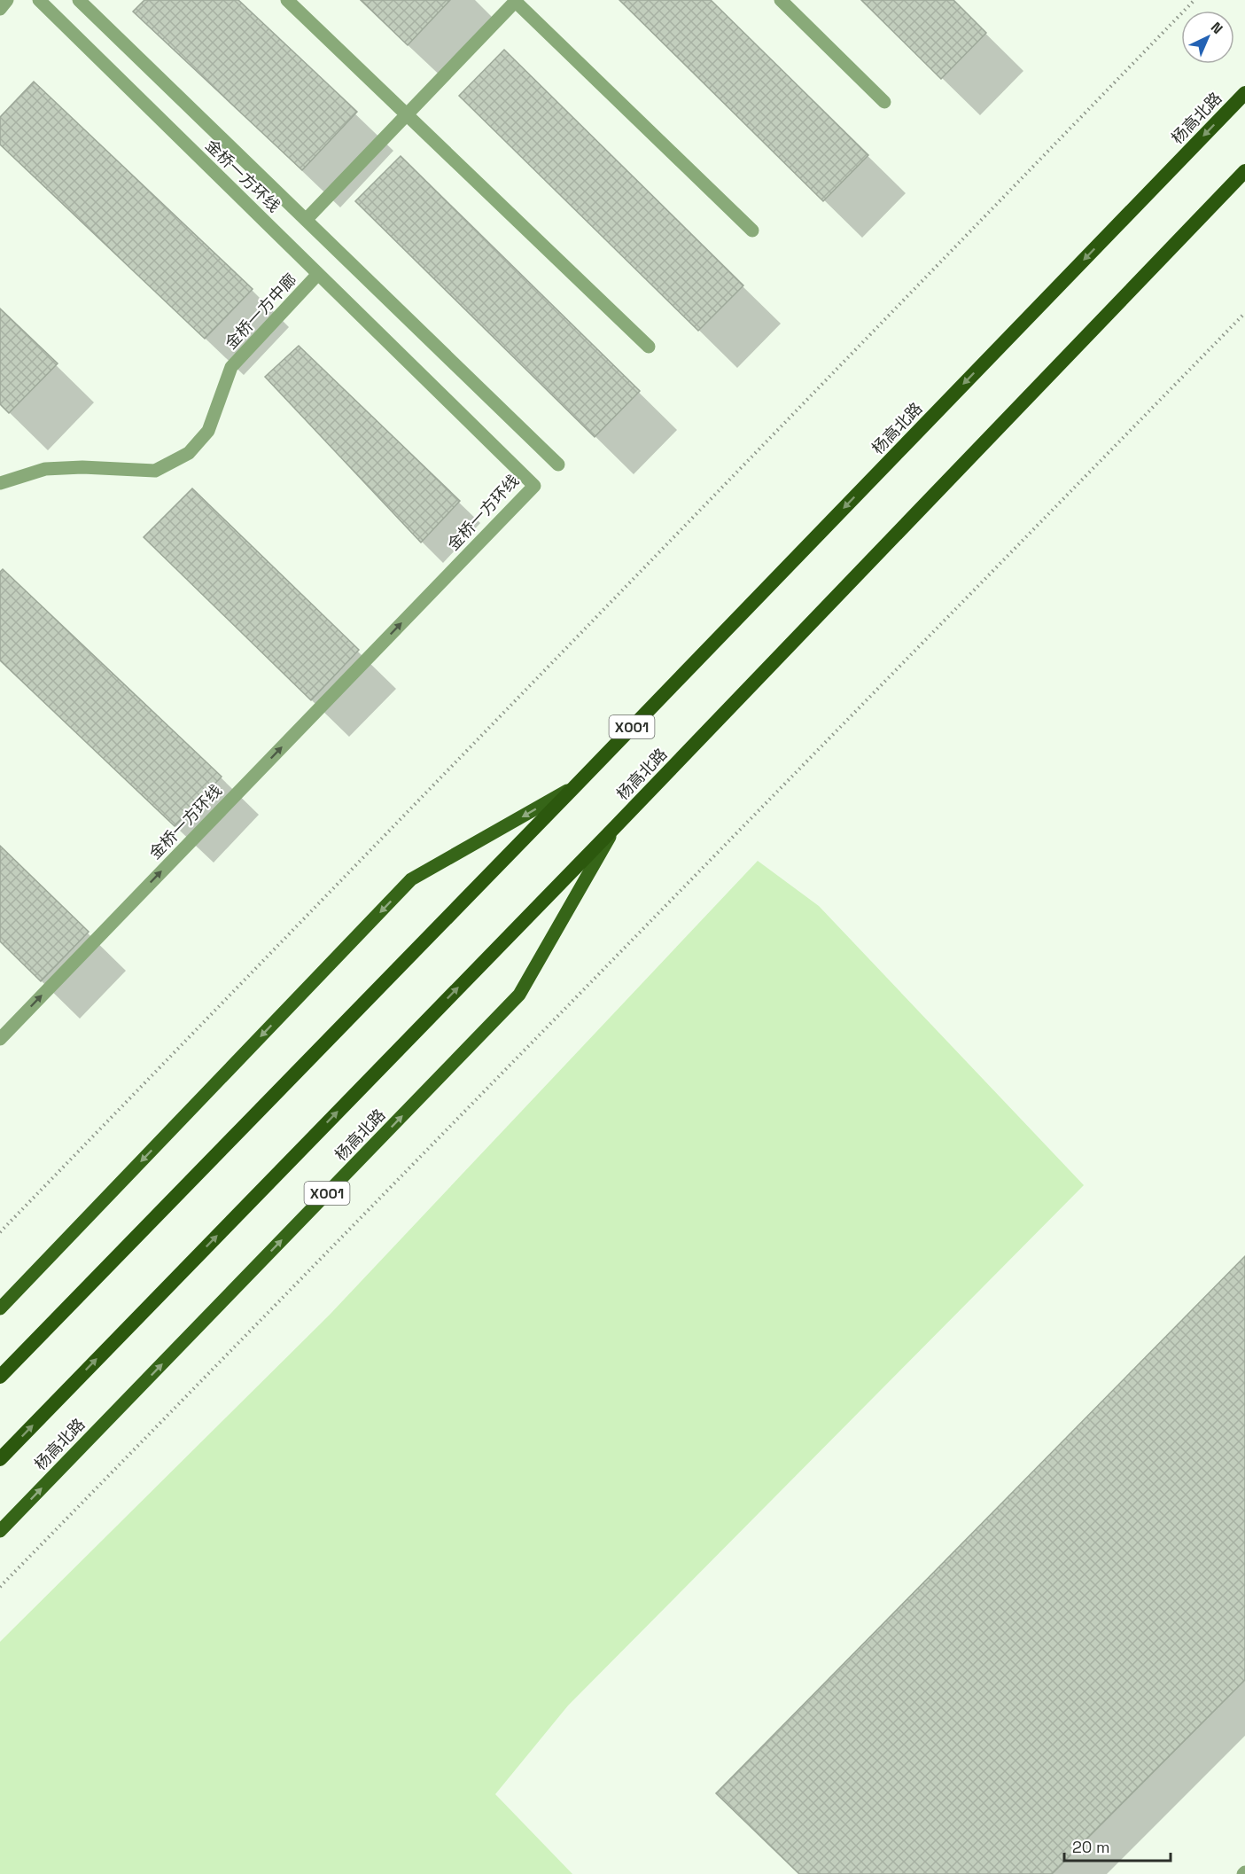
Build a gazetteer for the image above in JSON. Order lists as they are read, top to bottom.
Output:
{
  "streets": {
    "highway": ["杨高北路", "X001"],
    "lane": ["金桥一方环线", "金桥一方中廊"]
  },
  "crossings": [
    ["金桥一方环线", "金桥一方中廊"]
  ],
  "scale_bar": "20 m",
  "north": "top right"
}
